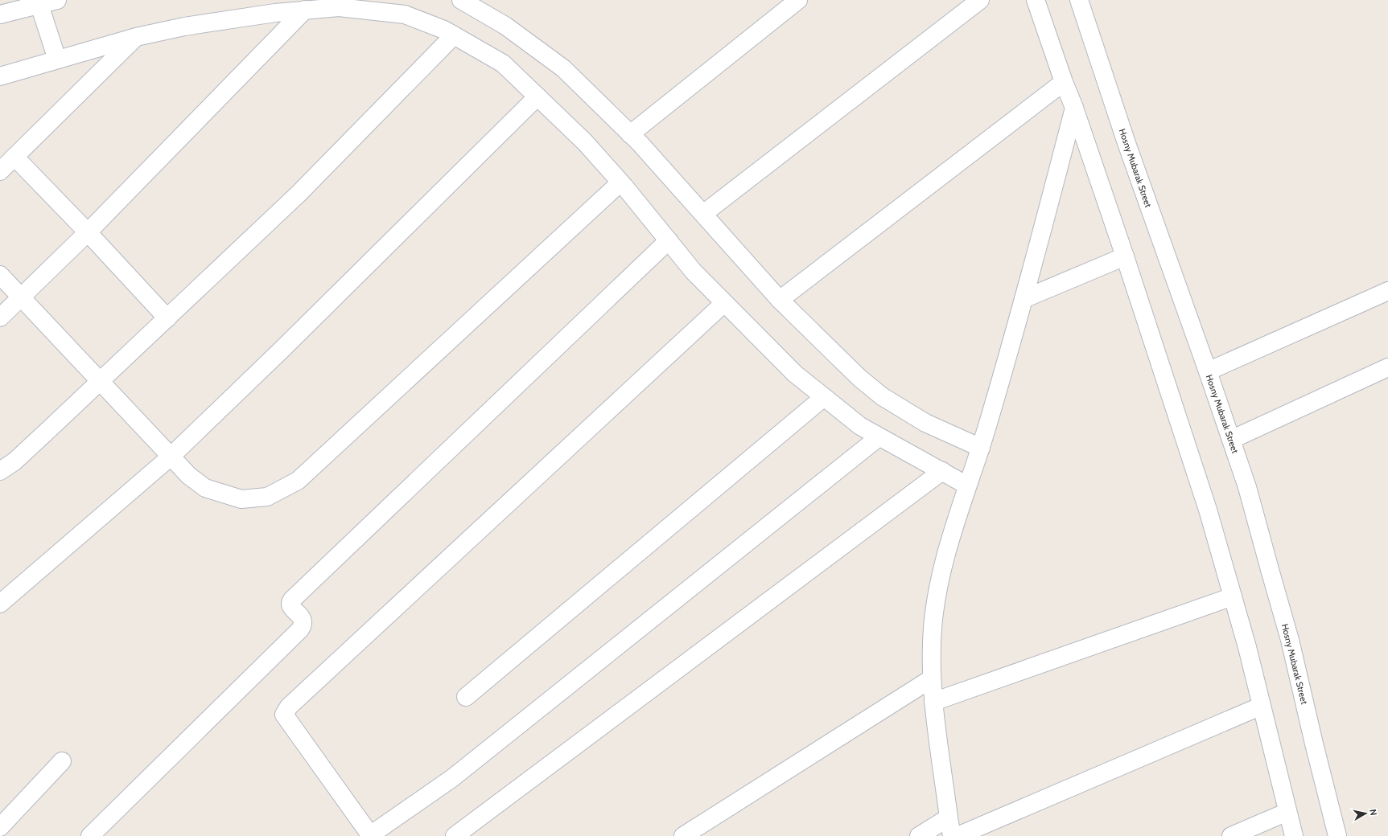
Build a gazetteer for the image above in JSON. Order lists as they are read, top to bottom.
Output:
{
  "streets": {
    "street": ["Hosny Mubarak Street"]
  },
  "north": "right"
}
